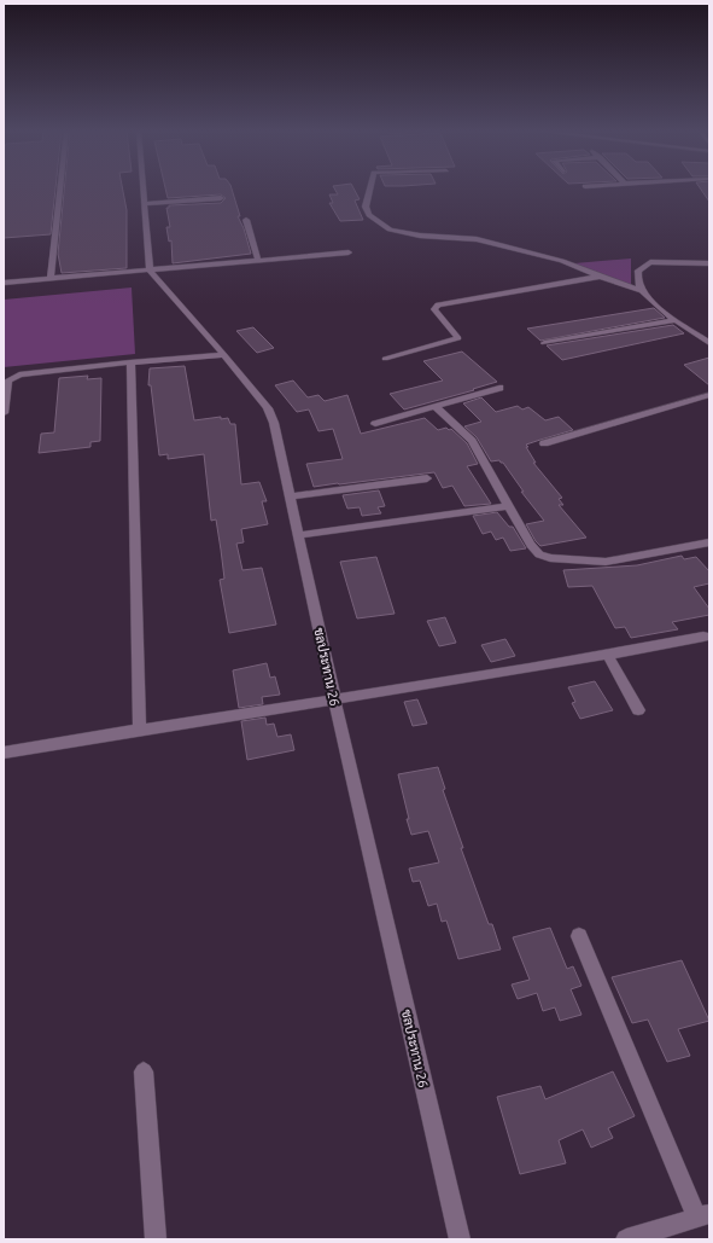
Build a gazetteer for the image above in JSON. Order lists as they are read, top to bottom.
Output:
{
  "streets": {
    "street": ["ชลประทาน 26"]
  }
}
